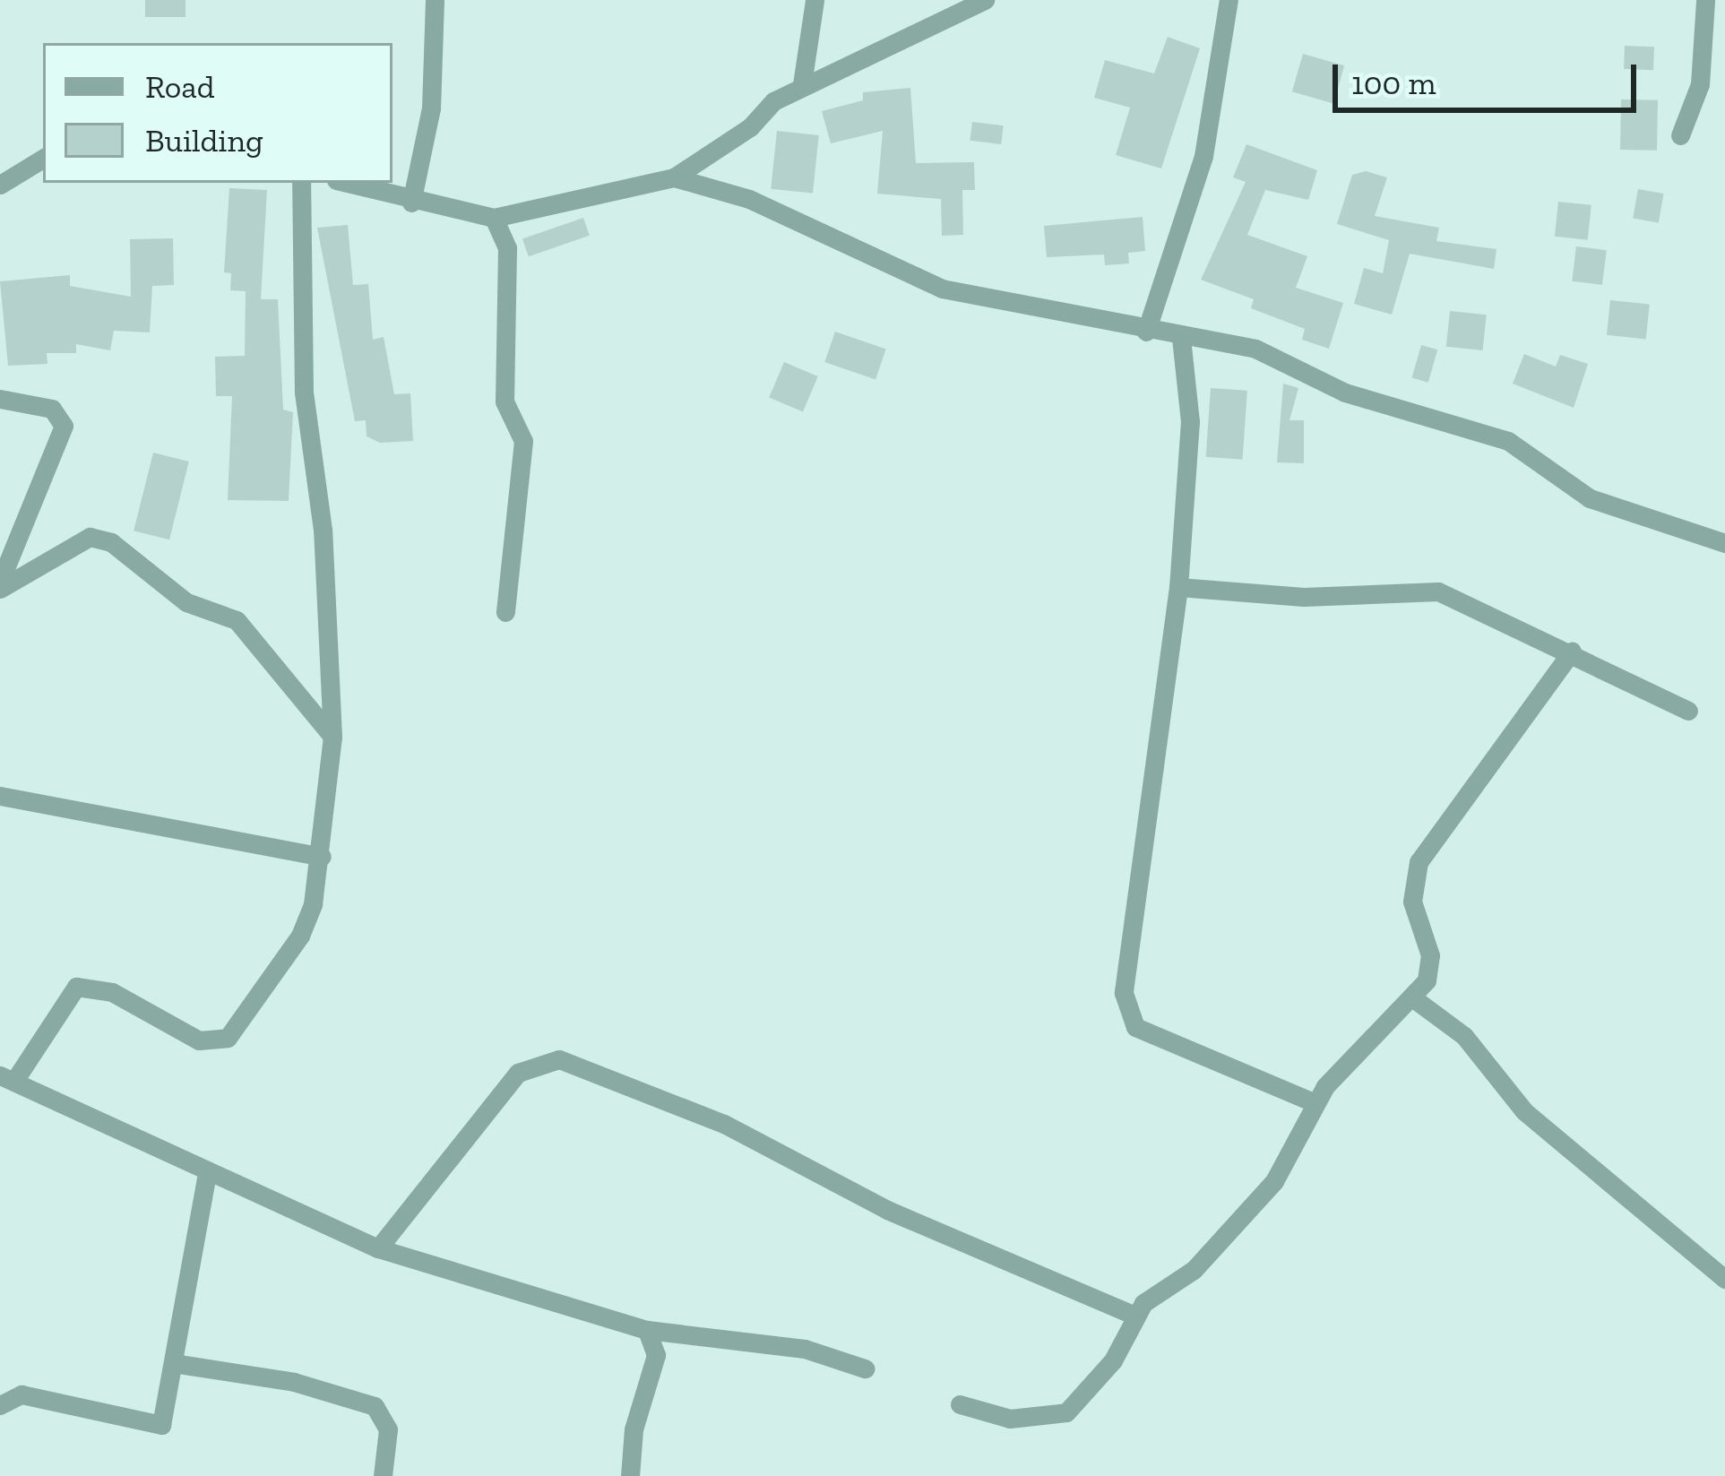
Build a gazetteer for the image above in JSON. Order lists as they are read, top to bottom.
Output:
{
  "legend": ["Road", "Building"],
  "scale_bar": "100 m"
}
